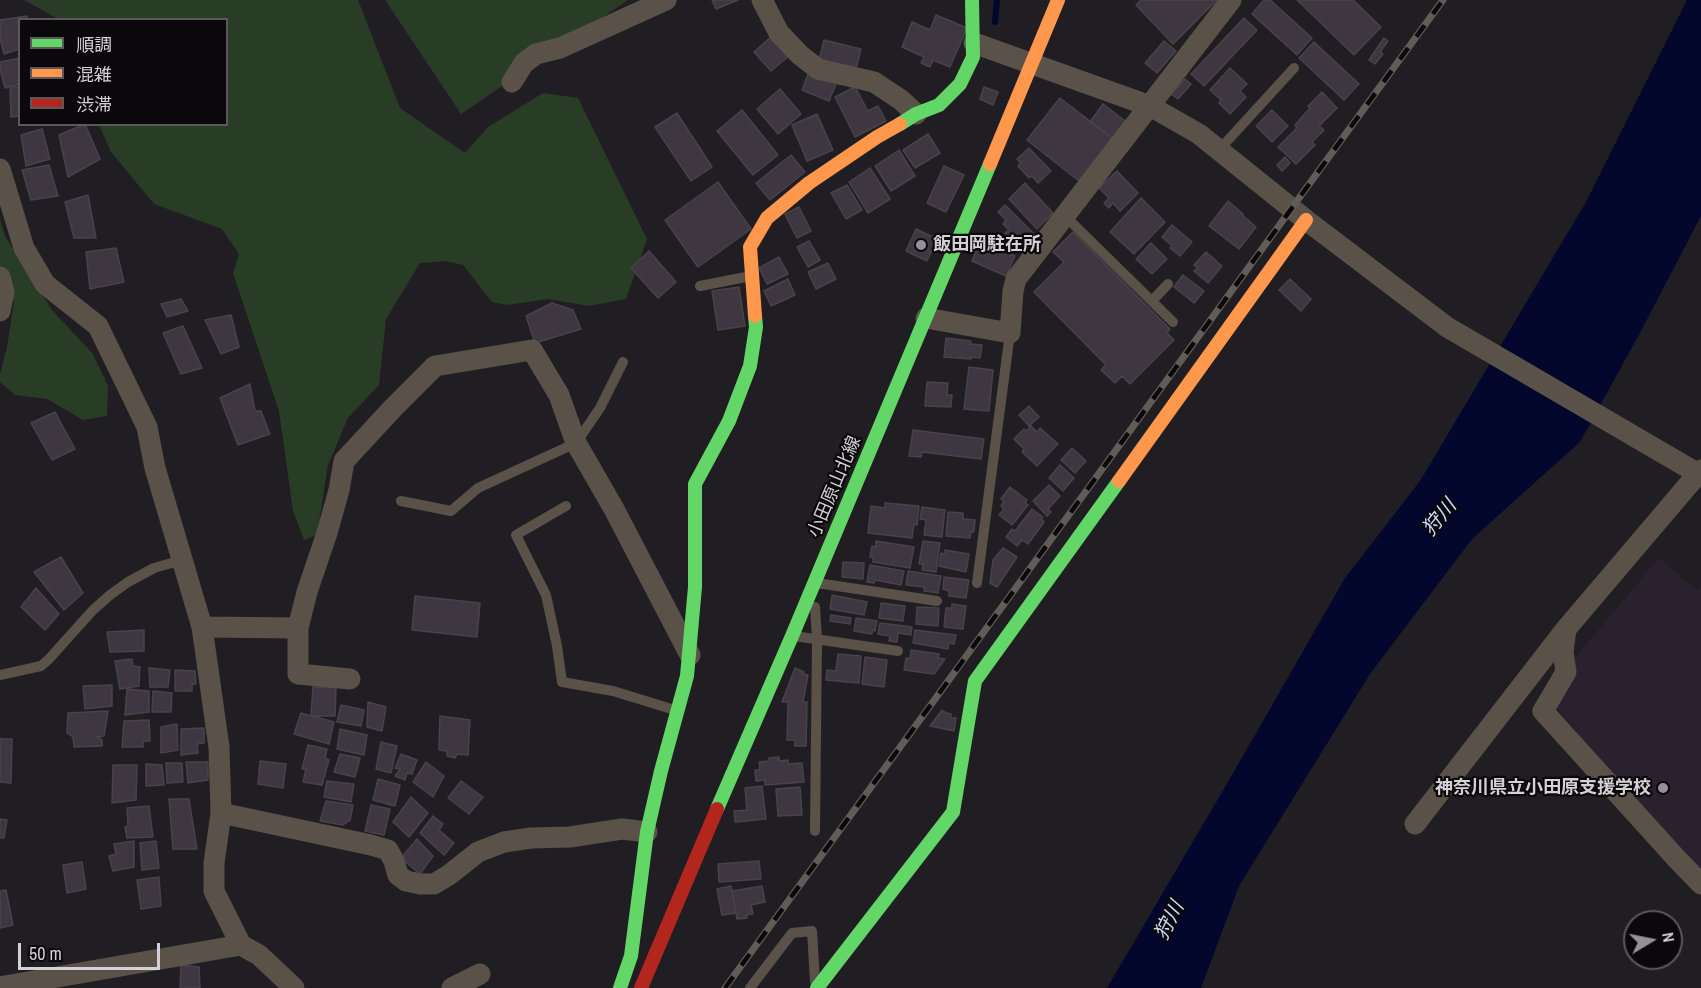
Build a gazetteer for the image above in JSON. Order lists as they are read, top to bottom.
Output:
{
  "streets": {
    "street": ["小田原山北線"]
  },
  "water": ["狩川"],
  "places": ["飯田岡駐在所", "神奈川県立小田原支援学校"],
  "legend": ["順調", "混雑", "渋滞"],
  "scale_bar": "50 m",
  "north": "right"
}
